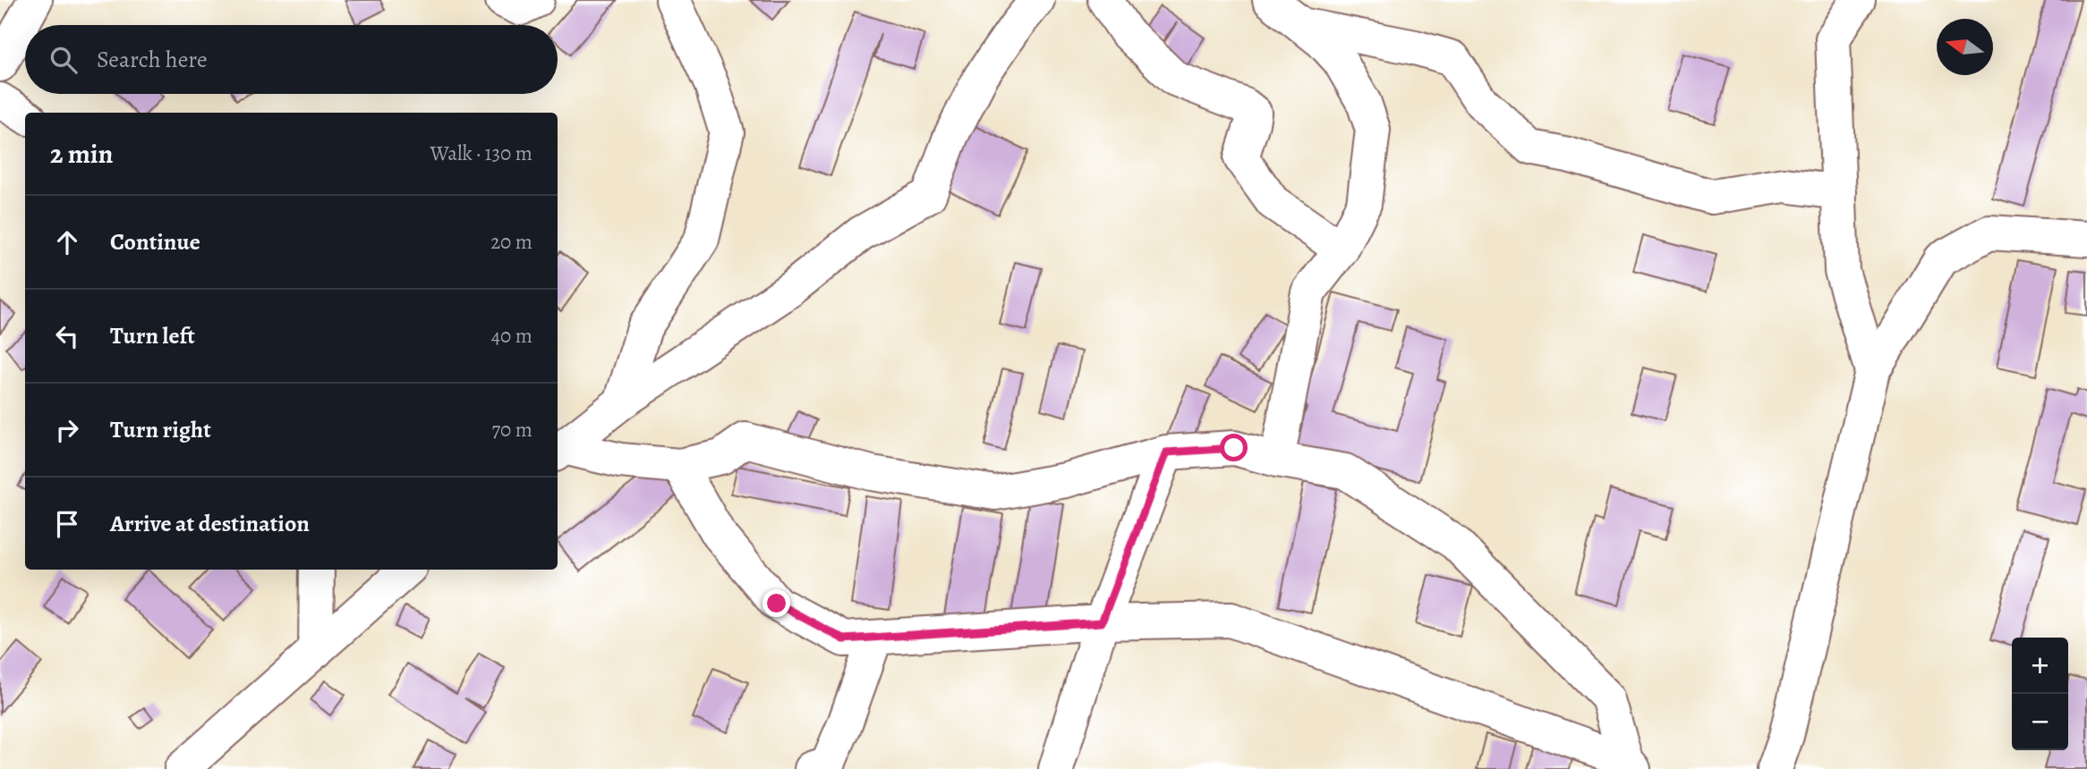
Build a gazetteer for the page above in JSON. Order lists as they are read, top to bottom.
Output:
{
  "north": "left",
  "page": {
    "search": "Search here",
    "heading": ["2 min", "Walk · 130 m"],
    "list": [
      ["Continue", "20 m"],
      ["Turn left", "40 m"],
      ["Turn right", "70 m"],
      "Arrive at destination"
    ],
    "map_buttons": ["+", "−"]
  }
}
